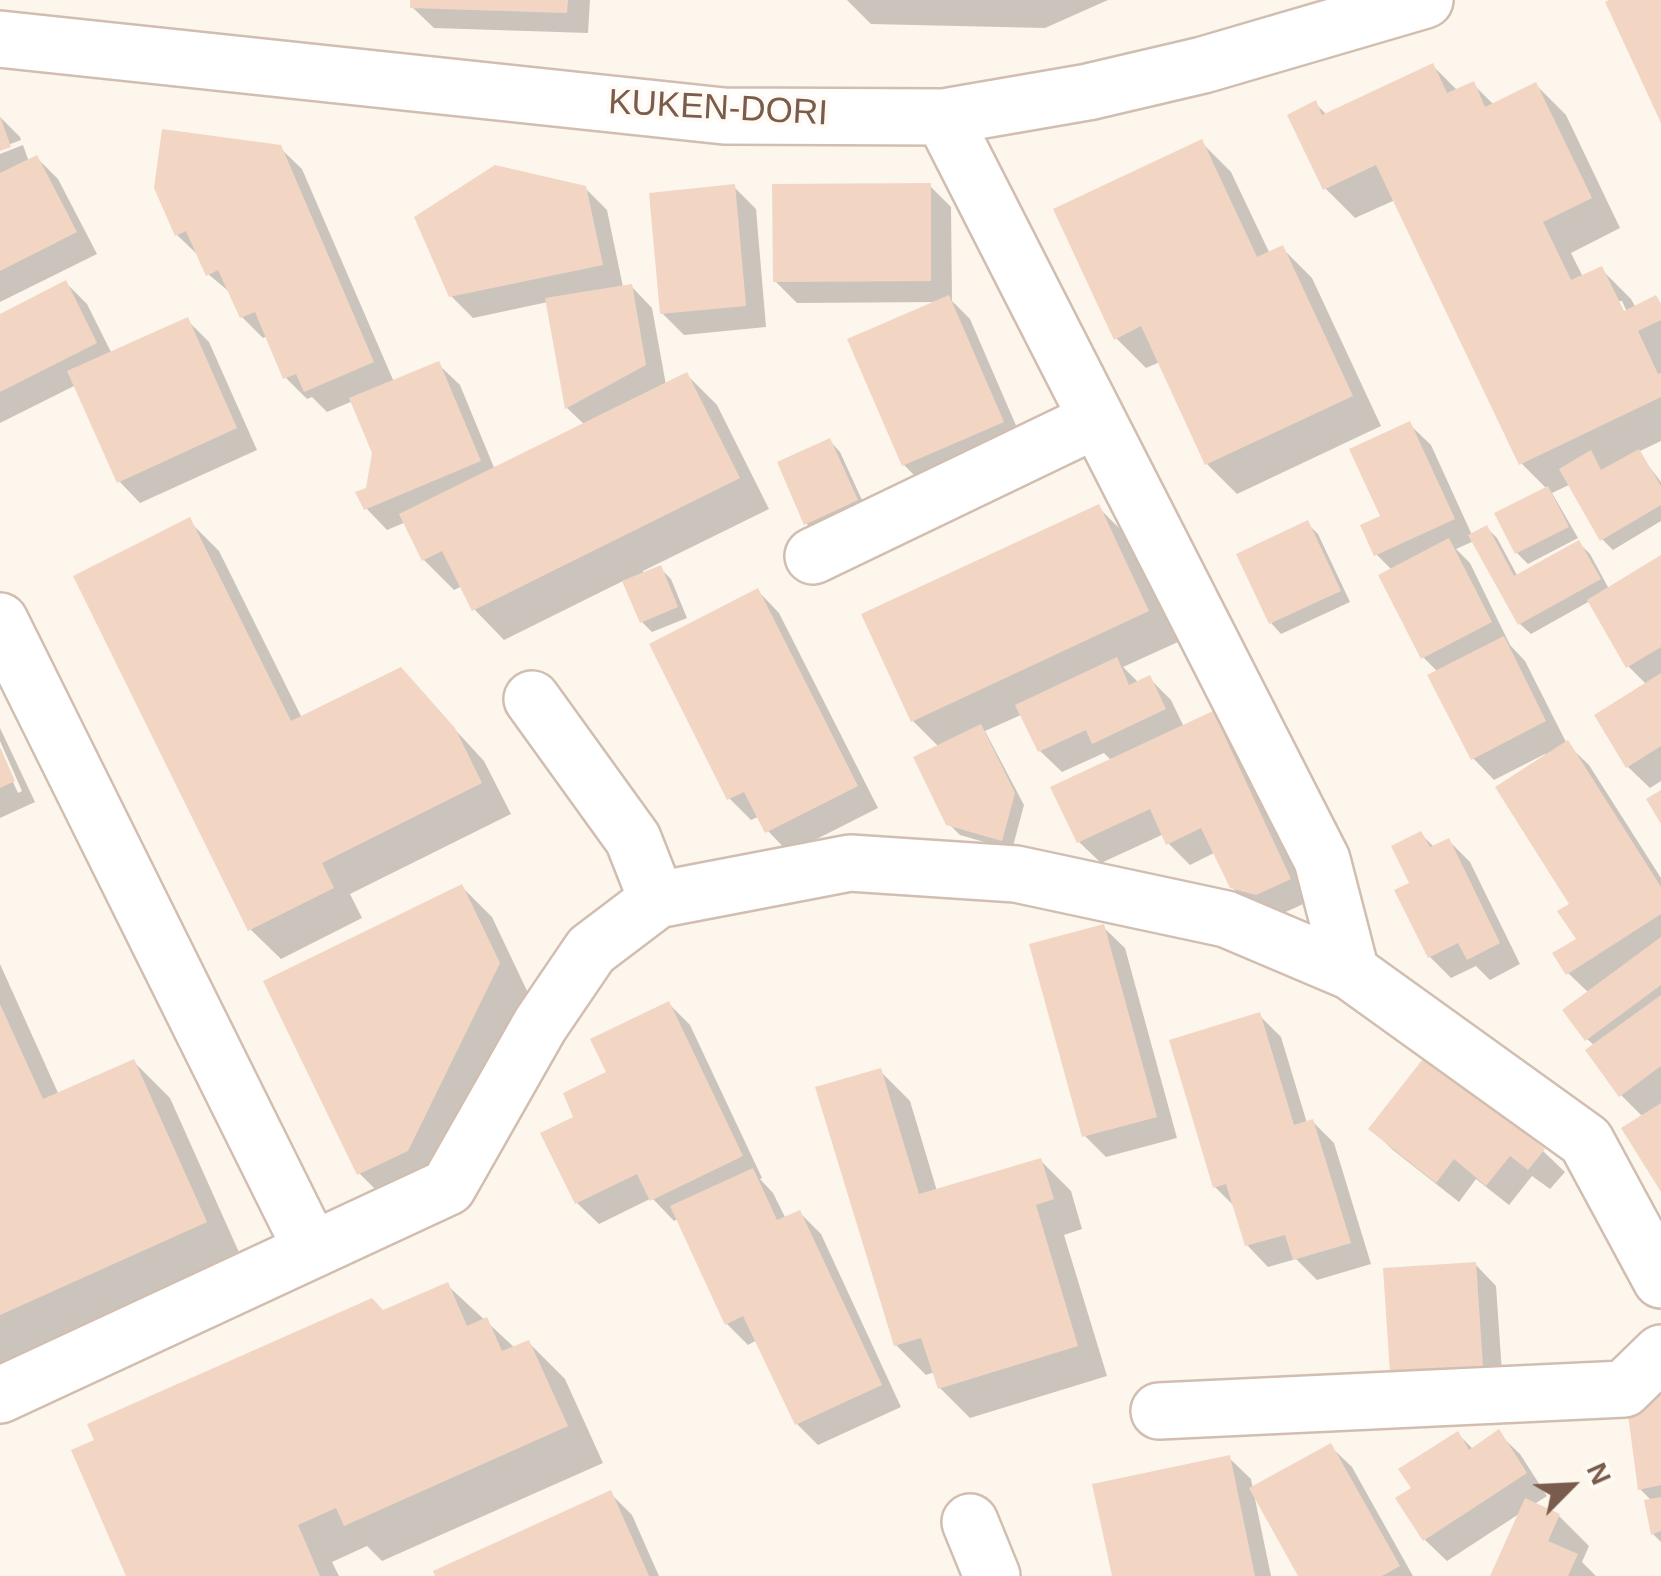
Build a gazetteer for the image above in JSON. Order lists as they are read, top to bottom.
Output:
{
  "streets": {
    "street": ["KUKEN-DORI"]
  },
  "north": "top right"
}
